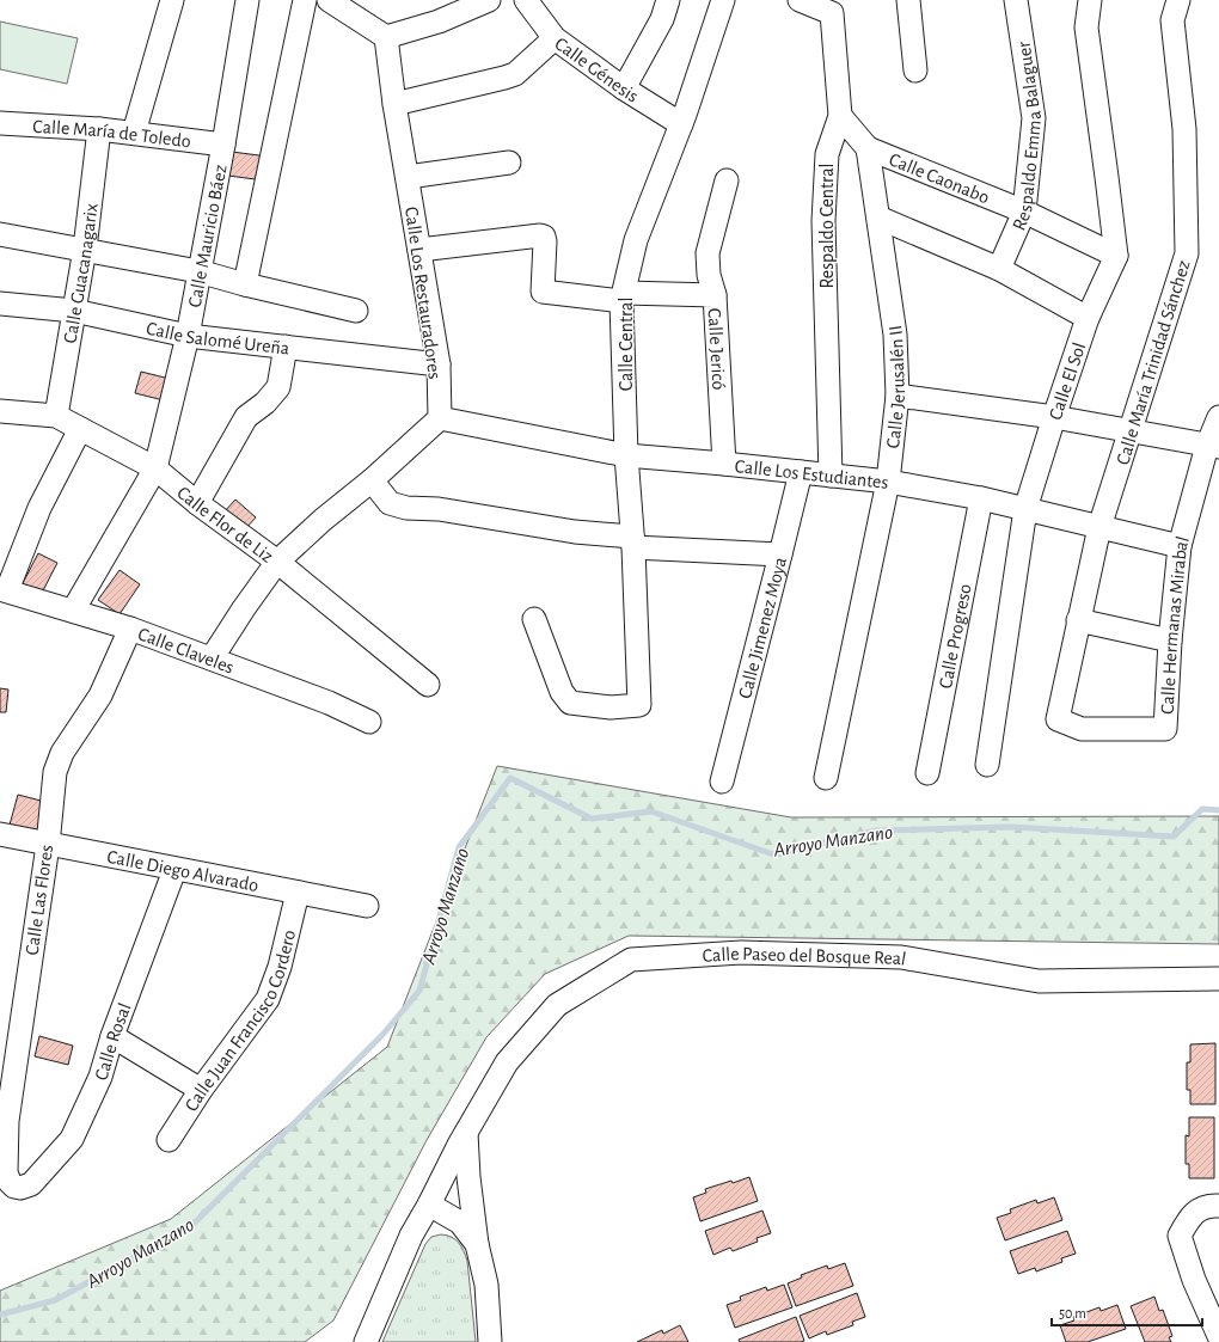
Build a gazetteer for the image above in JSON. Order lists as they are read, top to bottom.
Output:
{
  "streets": {
    "street": [
      "Calle Génesis",
      "Calle María de Toledo",
      "Respaldo Emma Balaguer",
      "Calle Caonabo",
      "Respaldo Central",
      "Calle Mauricio Báez",
      "Calle Guacanagarix",
      "Calle Los Restauradores",
      "Calle Salomé Ureña",
      "Calle Central",
      "Calle Jericó",
      "Calle María Trinidad Sánchez",
      "Calle El Sol",
      "Calle Jerusalén II",
      "Calle Los Estudiantes",
      "Calle Flor de Liz",
      "Calle Hermanas Mirabal",
      "Calle Jimenez Moya",
      "Calle Progreso",
      "Calle Claveles",
      "Calle Diego Alvarado",
      "Calle Las Flores",
      "Calle Paseo del Bosque Real",
      "Calle Juan Francisco Cordero",
      "Calle Rosal"
    ]
  },
  "crossings": [
    ["Calle Génesis", "Calle Central"],
    ["Calle María de Toledo", "Calle Mauricio Báez"],
    ["Calle María de Toledo", "Calle Guacanagarix"],
    ["Respaldo Emma Balaguer", "Calle Caonabo"],
    ["Calle Caonabo", "Calle El Sol"],
    ["Calle Caonabo", "Calle Jerusalén II"],
    ["Respaldo Central", "Calle Los Estudiantes"],
    ["Calle Mauricio Báez", "Calle Salomé Ureña"],
    ["Calle Mauricio Báez", "Calle Flor de Liz"],
    ["Calle Mauricio Báez", "Calle Claveles"],
    ["Calle Guacanagarix", "Calle Salomé Ureña"],
    ["Calle Guacanagarix", "Calle Flor de Liz"],
    ["Calle Los Restauradores", "Calle Salomé Ureña"],
    ["Calle Los Restauradores", "Calle Jericó"],
    ["Calle Los Restauradores", "Calle Los Estudiantes"],
    ["Calle Central", "Calle Jericó"],
    ["Calle Central", "Calle Los Estudiantes"],
    ["Calle Jericó", "Calle Los Estudiantes"],
    ["Calle María Trinidad Sánchez", "Calle Los Estudiantes"],
    ["Calle María Trinidad Sánchez", "Calle Hermanas Mirabal"],
    ["Calle El Sol", "Calle Los Estudiantes"],
    ["Calle Jerusalén II", "Calle Los Estudiantes"],
    ["Calle Los Estudiantes", "Calle Hermanas Mirabal"],
    ["Calle Los Estudiantes", "Calle Jimenez Moya"],
    ["Calle Los Estudiantes", "Calle Progreso"],
    ["Calle Claveles", "Calle Las Flores"],
    ["Calle Diego Alvarado", "Calle Las Flores"],
    ["Calle Diego Alvarado", "Calle Juan Francisco Cordero"],
    ["Calle Diego Alvarado", "Calle Rosal"],
    ["Calle Las Flores", "Calle Rosal"]
  ],
  "water": ["Arroyo Manzano"],
  "scale_bar": "50 m"
}
